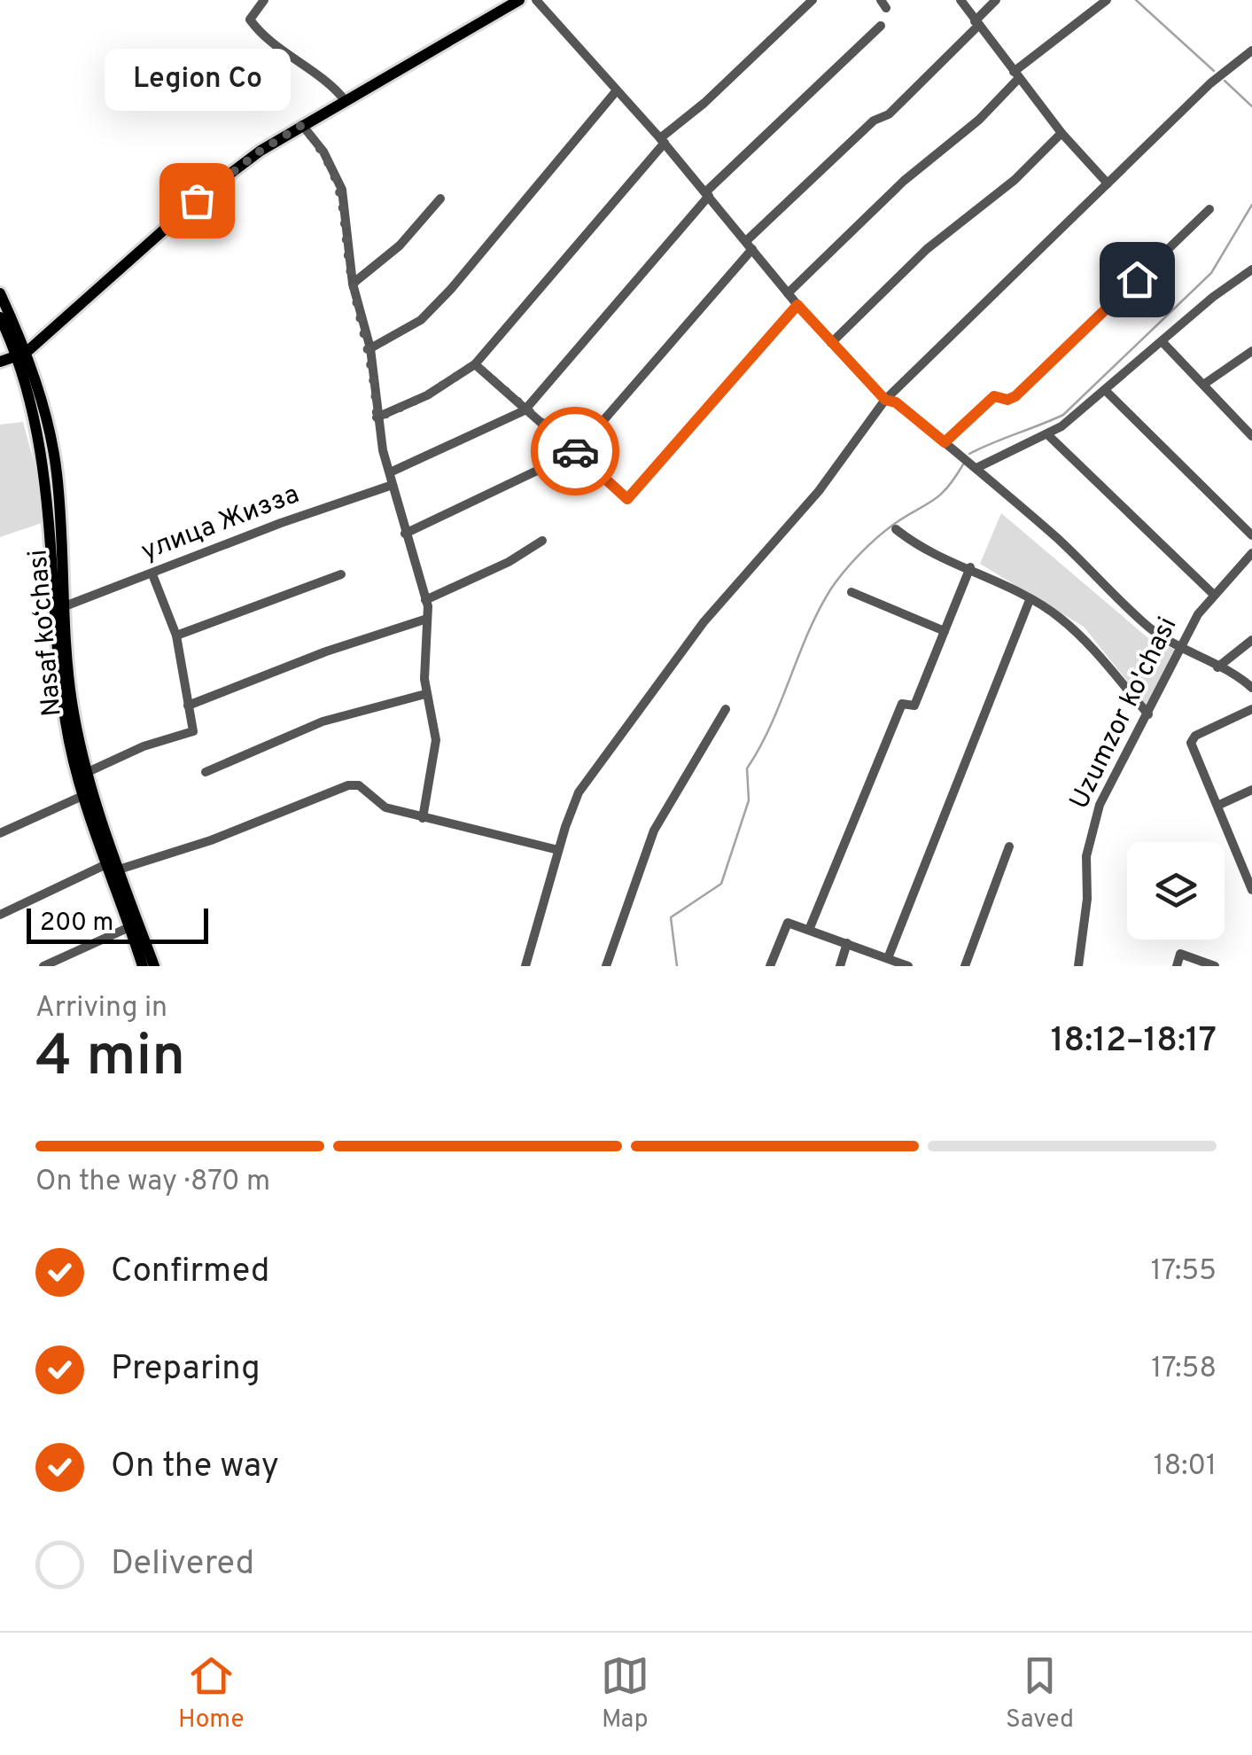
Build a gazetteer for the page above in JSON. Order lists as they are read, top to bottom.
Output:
{
  "streets": {
    "main road": ["Nasaf ko‘chasi"],
    "street": ["улица Жизза", "Uzumzor ko'chasi"]
  },
  "crossings": [
    ["улица Жизза", "Nasaf ko‘chasi"]
  ],
  "places": ["Legion Co"],
  "scale_bar": "200 m",
  "page": {
    "bubble": "Legion Co",
    "scale": "200 m",
    "heading": ["4 min", "Arriving in", "18:12–18:17"],
    "bar": "On the way · 870 m",
    "list": [
      ["Confirmed", "17:55"],
      ["Preparing", "17:58"],
      ["On the way", "18:01"],
      "Delivered"
    ],
    "tabs": ["Home", "Map", "Saved"]
  }
}
